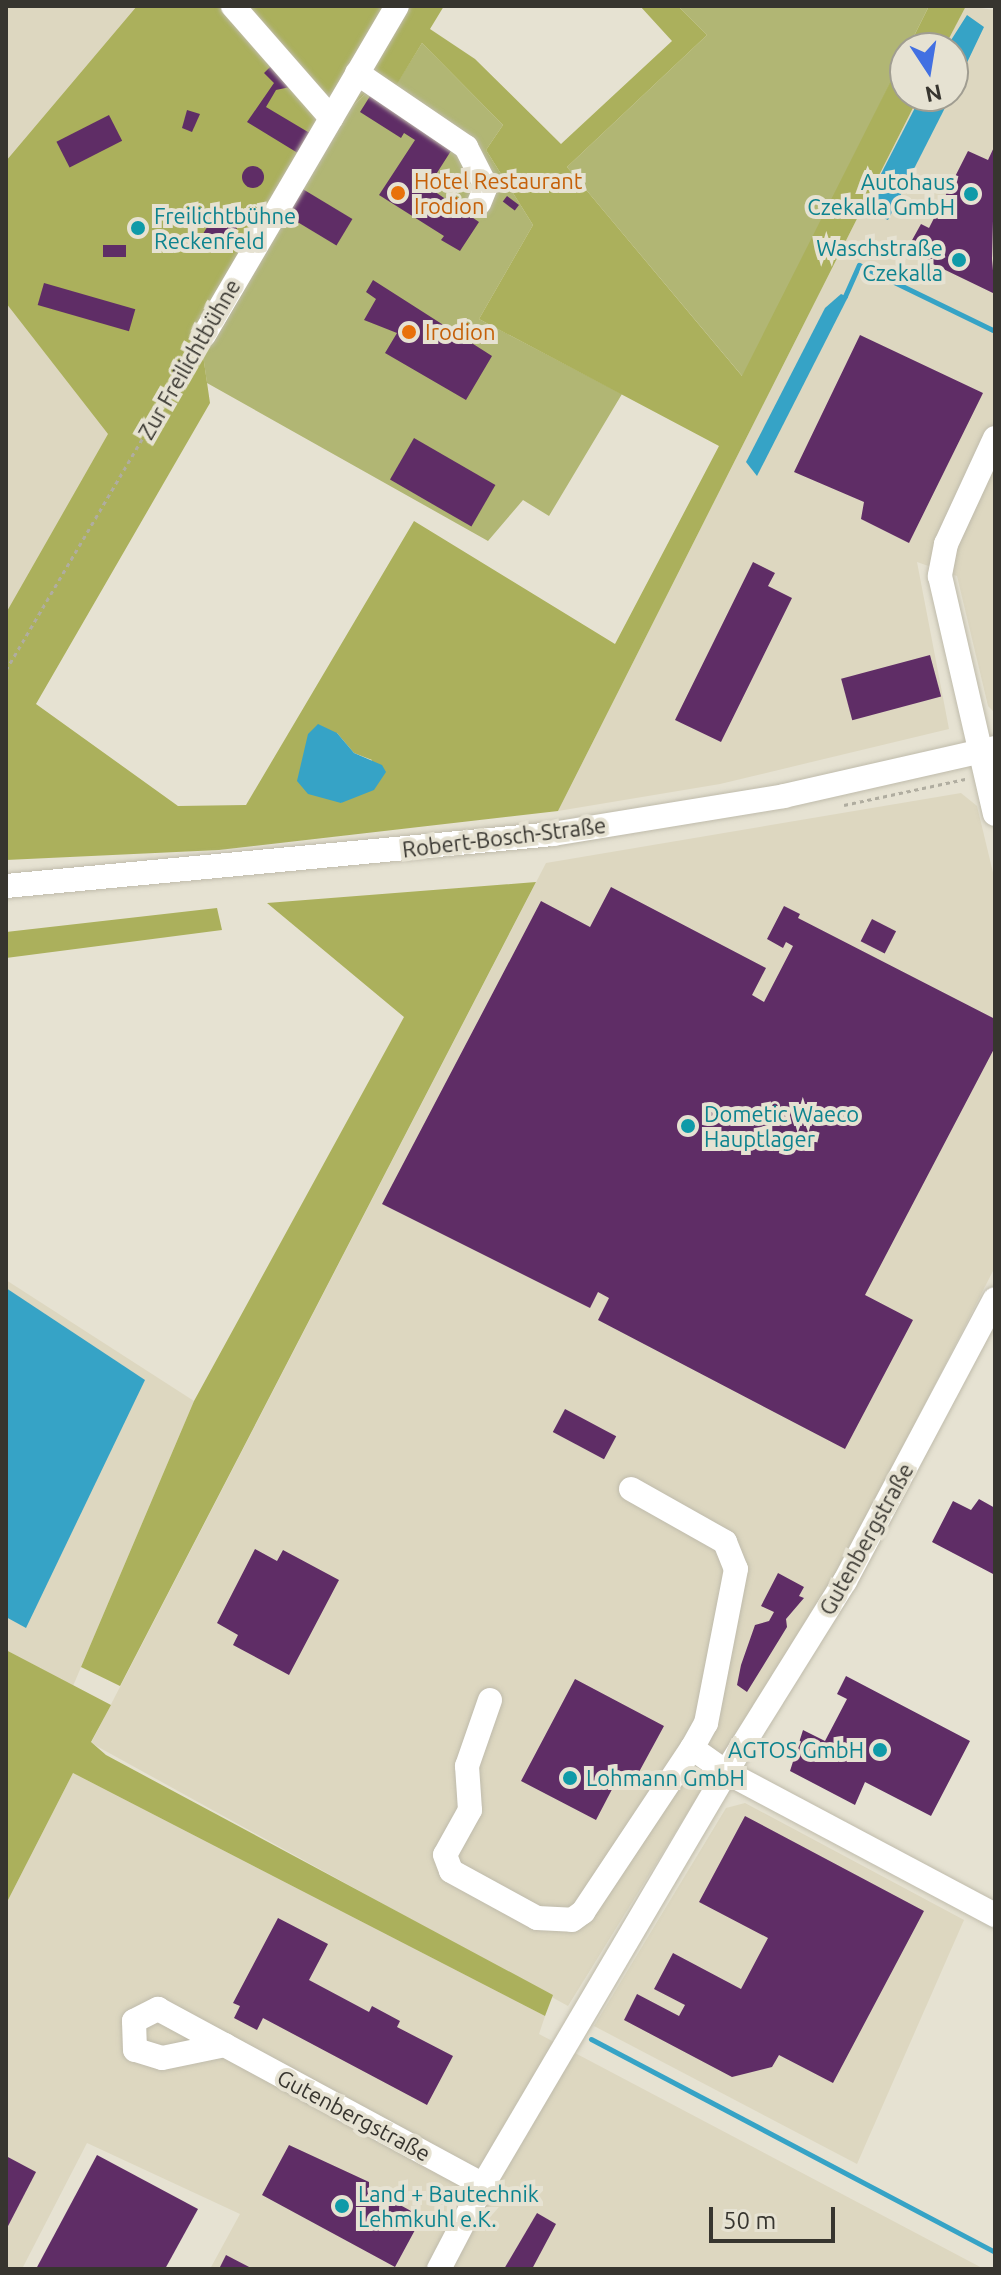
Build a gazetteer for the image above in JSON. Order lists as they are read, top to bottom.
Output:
{
  "streets": {
    "street": ["Zur Freilichtbühne", "Robert-Bosch-Straße", "Gutenbergstraße"]
  },
  "places": [
    "Hotel Restaurant Irodion",
    "Autohaus Czekalla GmbH",
    "Freilichtbühne Reckenfeld",
    "Waschstraße Czekalla",
    "Irodion",
    "Dometic Waeco Hauptlager",
    "AGTOS GmbH",
    "Lohmann GmbH",
    "Land + Bautechnik Lehmkuhl e.K."
  ],
  "scale_bar": "50 m",
  "north": "bottom"
}
